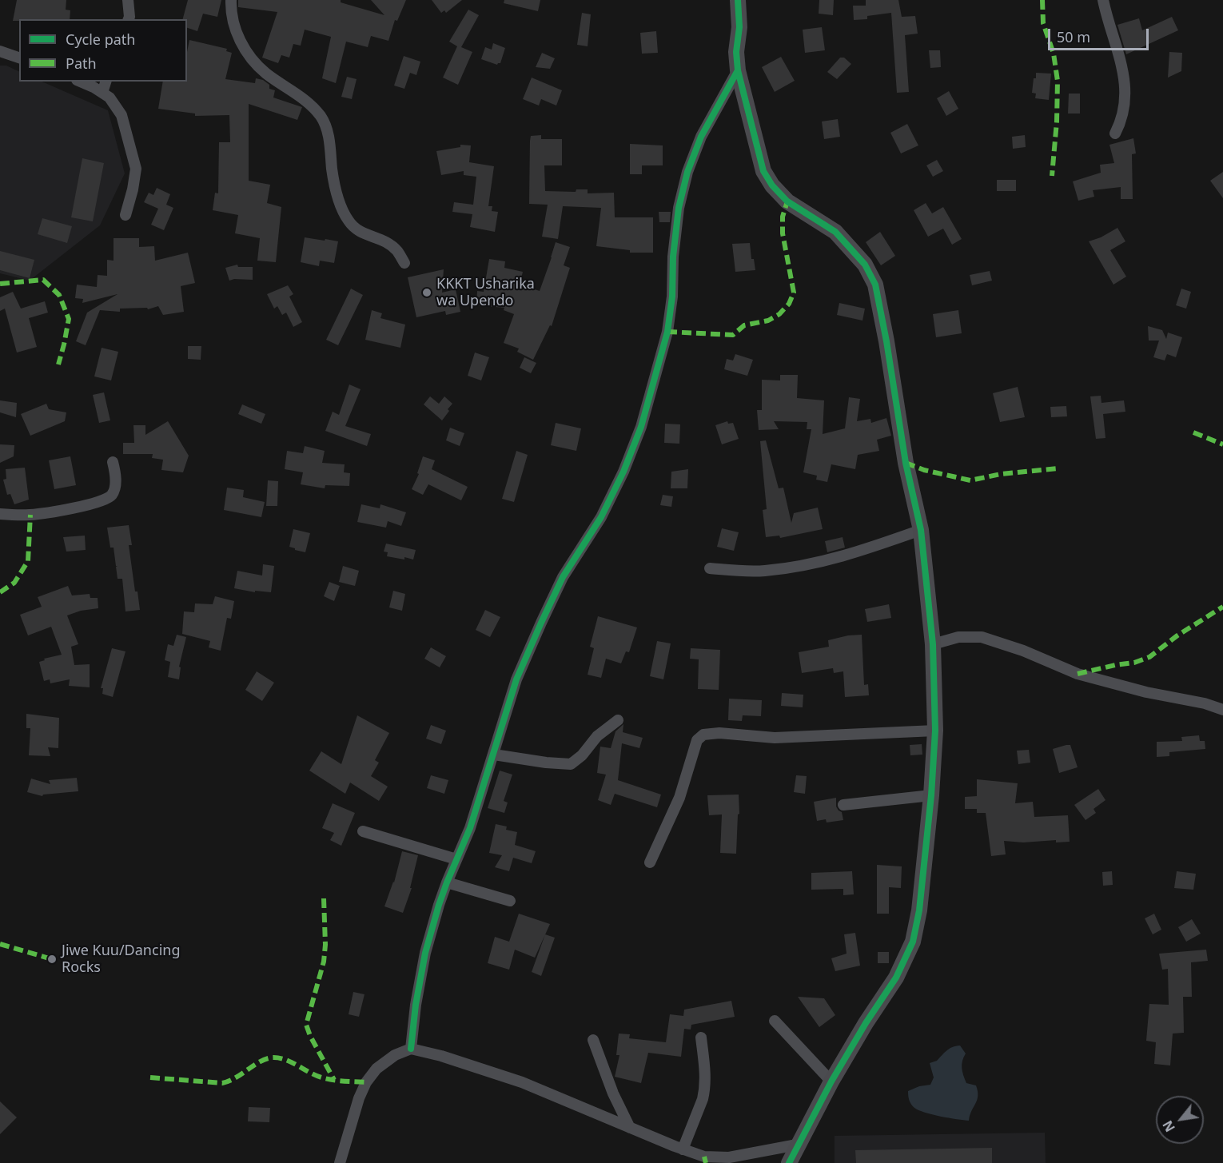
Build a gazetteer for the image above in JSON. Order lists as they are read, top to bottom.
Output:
{
  "places": ["KKKT Usharika wa Upendo", "Jiwe Kuu/Dancing Rocks"],
  "legend": ["Cycle path", "Path"],
  "scale_bar": "50 m",
  "north": "bottom left"
}
